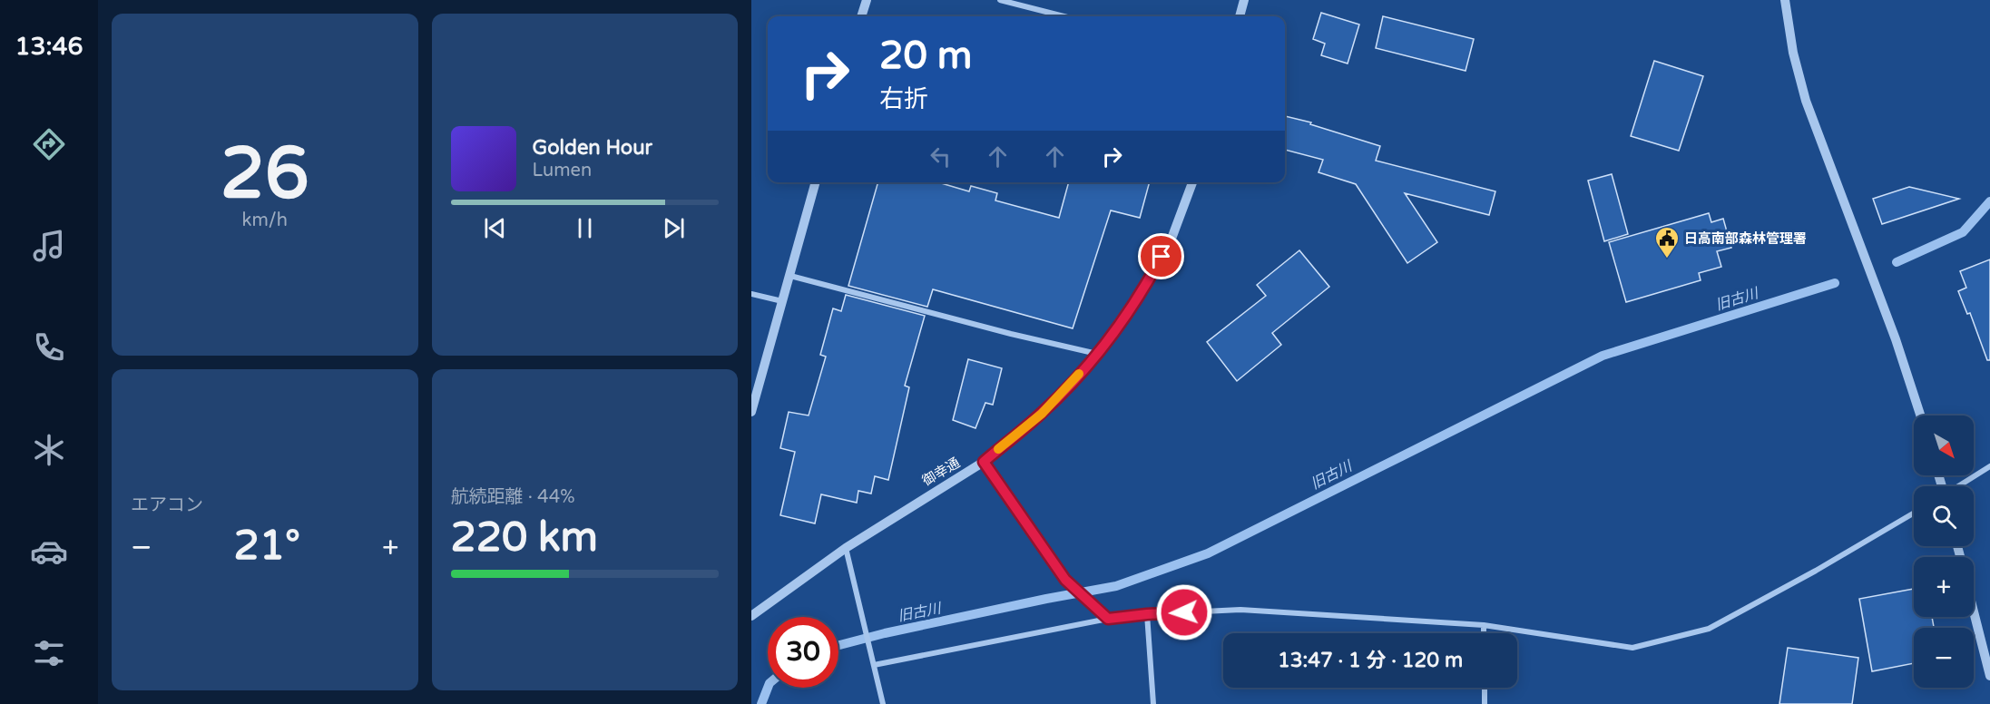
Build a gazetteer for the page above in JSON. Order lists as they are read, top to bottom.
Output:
{
  "streets": {
    "street": ["御幸通"]
  },
  "water": ["旧古川"],
  "places": {
    "public building": ["日高南部森林管理署"]
  },
  "north": "bottom right",
  "page": {
    "tabs": "13:46",
    "tile": [
      ["26", "km/h"],
      "エアコン",
      ["航続距離 · 44%", "220 km"]
    ],
    "turn": ["20 m", "右折"],
    "song": ["Golden Hour", "Lumen"],
    "map_buttons": ["+", "−"],
    "heat": ["−", "21°", "+"],
    "limit": "30",
    "trip": "13:47 · 1 分 · 120 m"
  }
}
